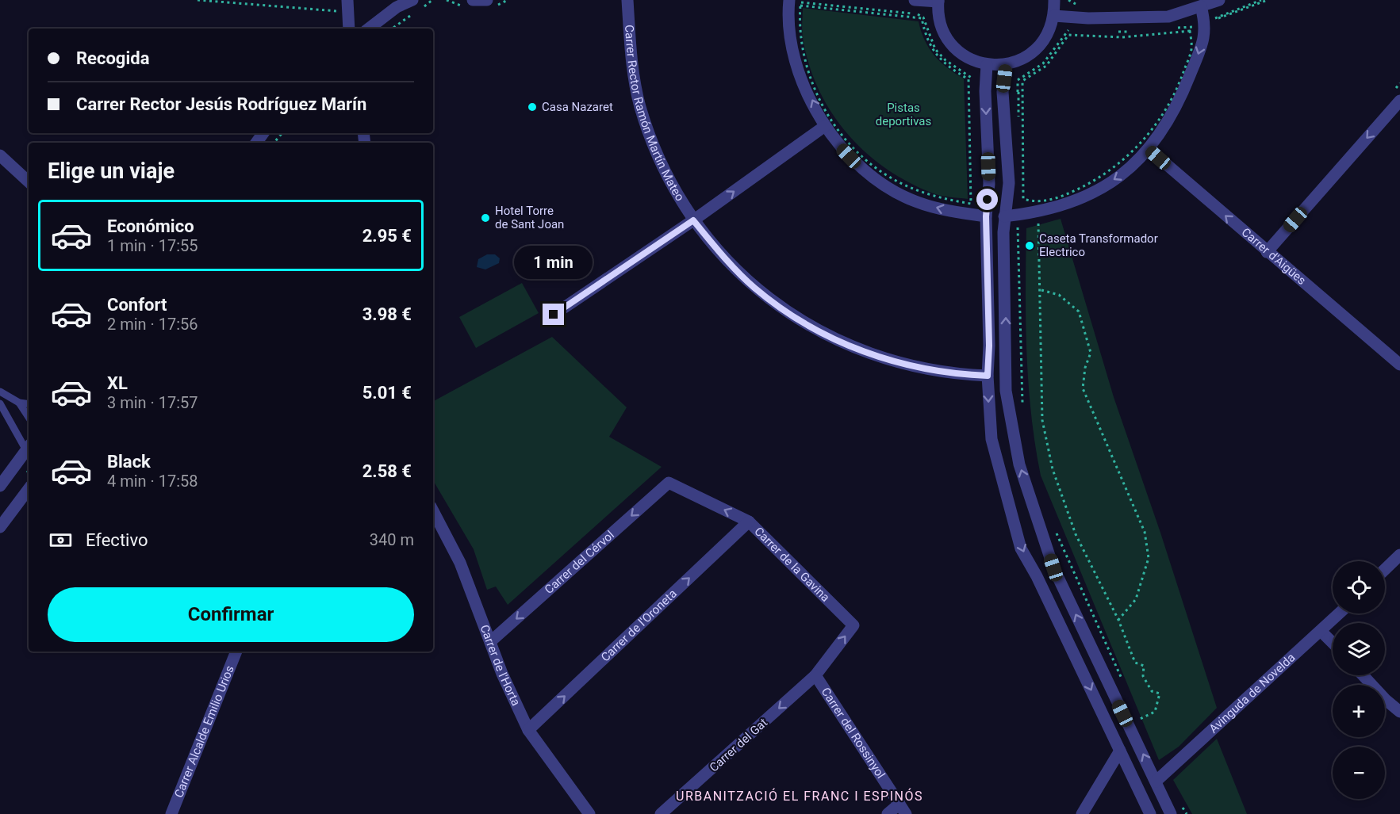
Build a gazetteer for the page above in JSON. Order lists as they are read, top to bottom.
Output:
{
  "streets": {
    "street": [
      "Carrer Rector Ramón Martín Mateo",
      "Carrer d'Aigües",
      "Carrer del Cérvol",
      "Carrer de la Gavina",
      "Carrer de l'Oroneta",
      "Carrer de l'Horta",
      "Avinguda de Novelda",
      "Carrer Alcalde Emilio Urios",
      "Carrer del Rossinyol",
      "Carrer del Gat"
    ]
  },
  "crossings": [
    ["Carrer del Cérvol", "Carrer de la Gavina"],
    ["Carrer del Cérvol", "Carrer de l'Horta"],
    ["Carrer de la Gavina", "Carrer de l'Oroneta"],
    ["Carrer de la Gavina", "Carrer del Rossinyol"],
    ["Carrer de la Gavina", "Carrer del Gat"],
    ["Carrer de l'Oroneta", "Carrer de l'Horta"],
    ["Carrer del Rossinyol", "Carrer del Gat"]
  ],
  "one_way": [
    "Carrer d'Aigües",
    "Carrer del Cérvol",
    "Carrer de la Gavina",
    "Carrer de l'Oroneta",
    "Carrer del Gat"
  ],
  "districts": ["URBANITZACIÓ EL FRANC I ESPINÓS"],
  "parks": ["Pistas deportivas"],
  "places": ["Casa Nazaret", "Hotel Torre de Sant Joan", "Caseta Transformador Electrico"],
  "page": {
    "banner": ["Recogida", "Carrer Rector Jesús Rodríguez Marín"],
    "heading": "Elige un viaje",
    "list": [
      {
        "name": "Económico",
        "note": "1 min · 17:55",
        "value": "2.95 €"
      },
      {
        "name": "Confort",
        "note": "2 min · 17:56",
        "value": "3.98 €"
      },
      {
        "name": "XL",
        "note": "3 min · 17:57",
        "value": "5.01 €"
      },
      {
        "name": "Black",
        "note": "4 min · 17:58",
        "value": "2.58 €"
      }
    ],
    "bubble": "1 min",
    "pay": ["Efectivo", "340 m"],
    "map_buttons": ["+", "−"],
    "buttons": "Confirmar"
  }
}
